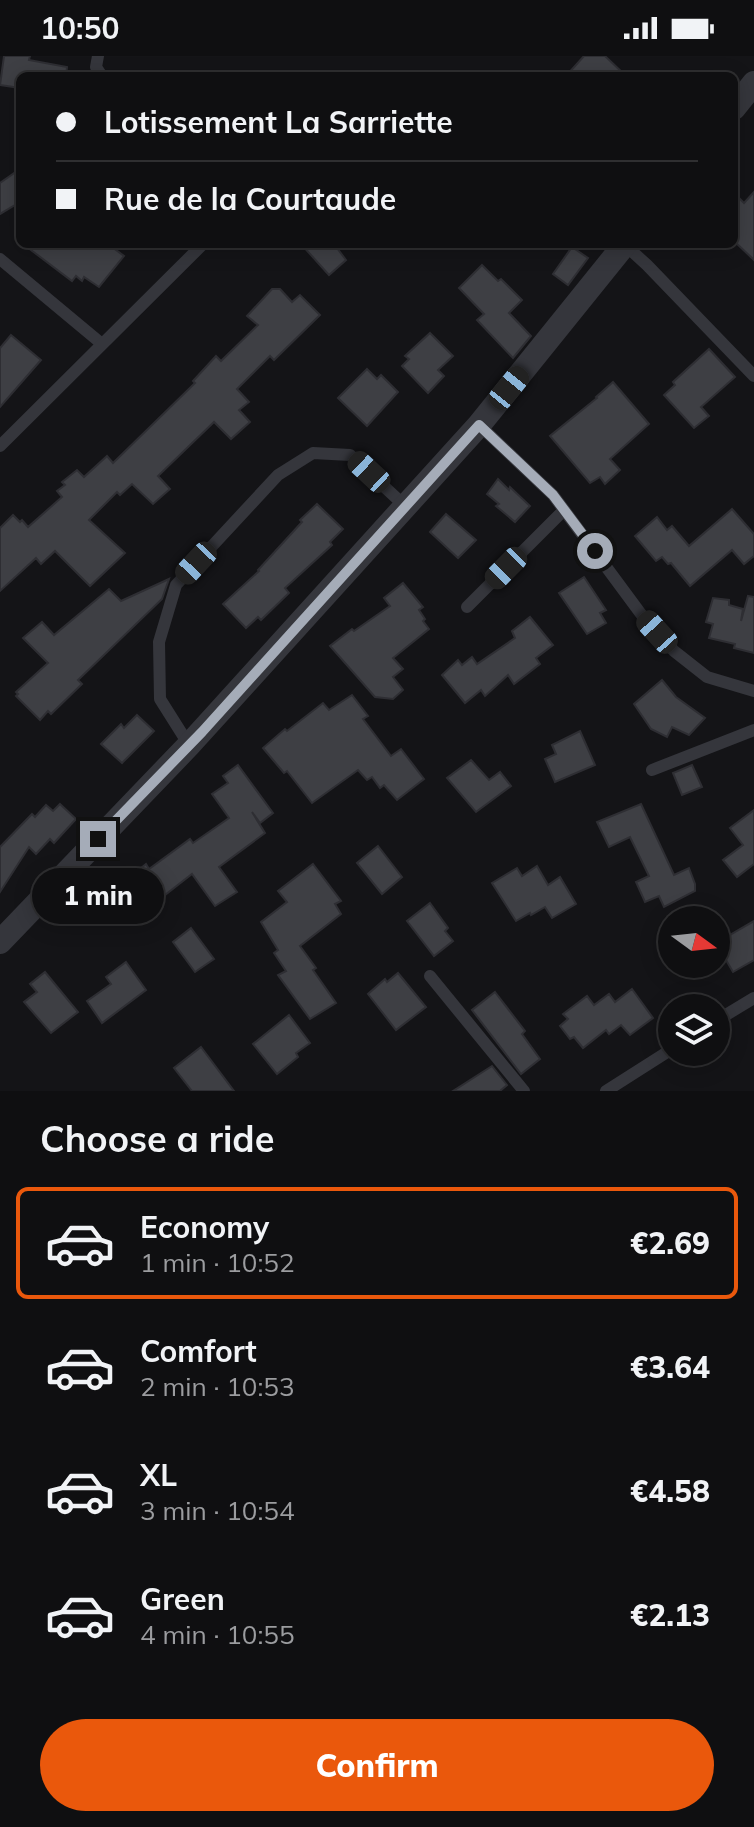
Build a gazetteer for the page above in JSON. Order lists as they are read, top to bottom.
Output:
{
  "north": "right",
  "page": {
    "status": "10:50",
    "banner": ["Lotissement La Sarriette", "Rue de la Courtaude"],
    "bubble": "1 min",
    "heading": "Choose a ride",
    "list": [
      {
        "name": "Economy",
        "note": "1 min · 10:52",
        "value": "€2.69"
      },
      {
        "name": "Comfort",
        "note": "2 min · 10:53",
        "value": "€3.64"
      },
      {
        "name": "XL",
        "note": "3 min · 10:54",
        "value": "€4.58"
      },
      {
        "name": "Green",
        "note": "4 min · 10:55",
        "value": "€2.13"
      }
    ],
    "buttons": "Confirm"
  }
}
